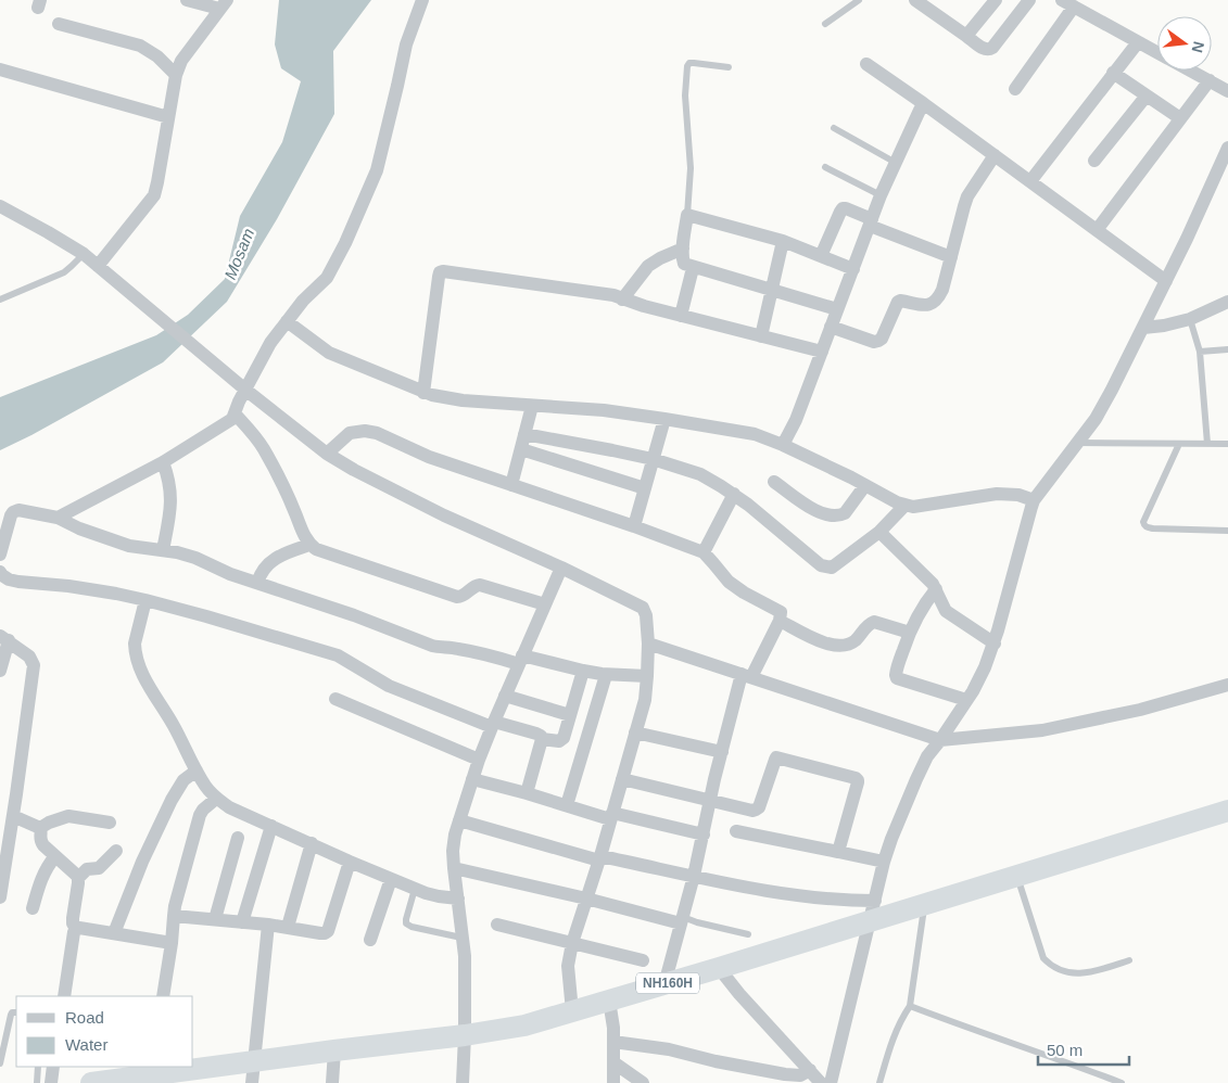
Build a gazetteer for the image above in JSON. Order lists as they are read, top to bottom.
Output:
{
  "streets": {
    "highway": ["NH160H"]
  },
  "water": ["Mosam"],
  "legend": ["Road", "Water"],
  "scale_bar": "50 m",
  "north": "right"
}
